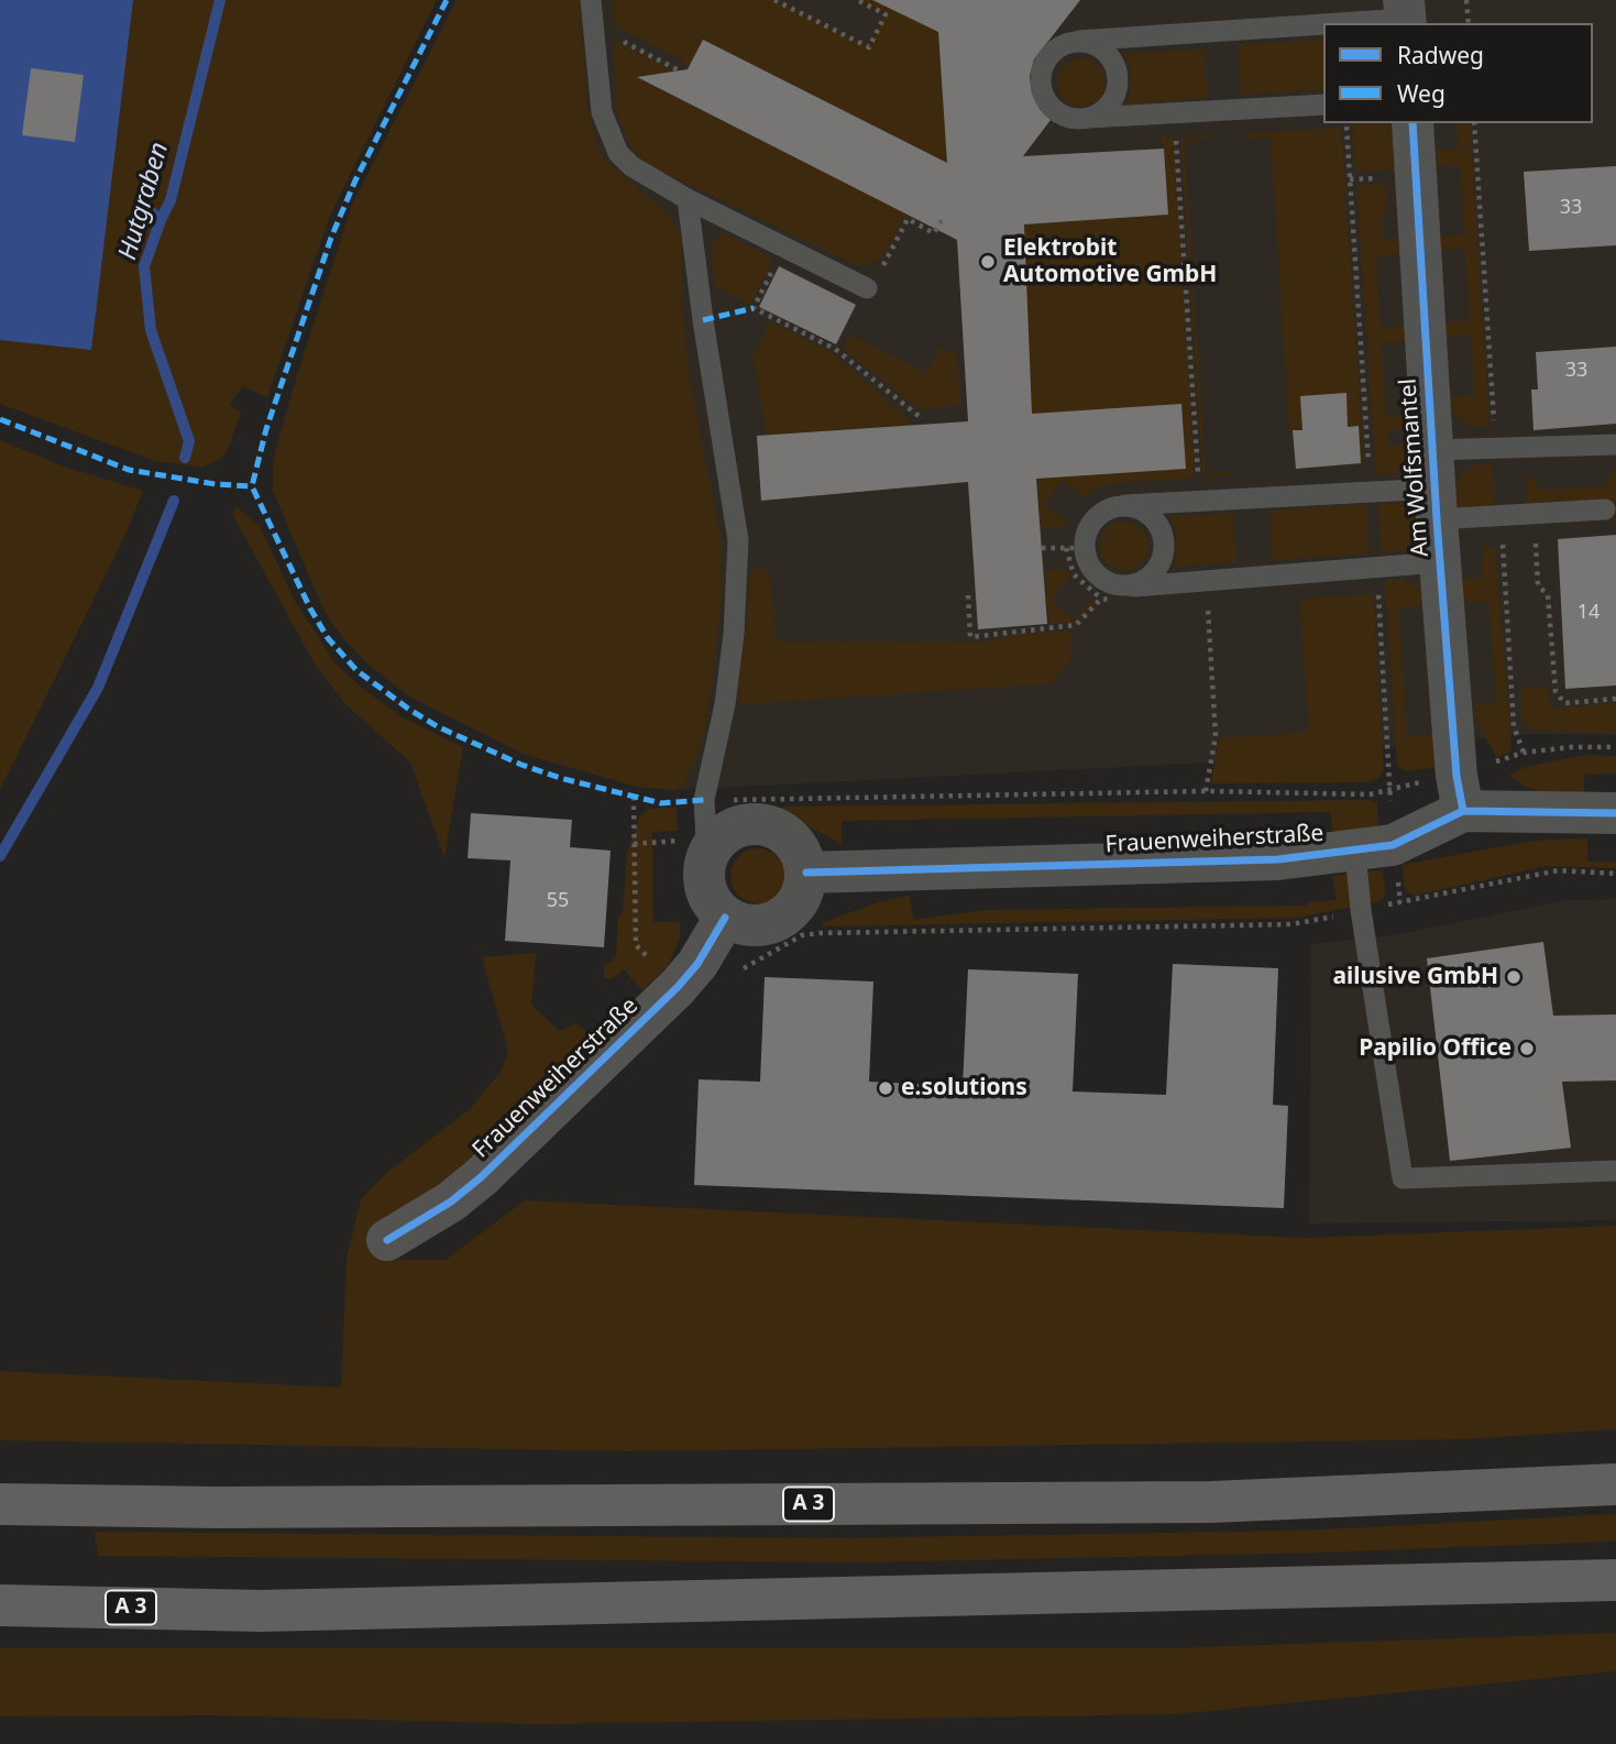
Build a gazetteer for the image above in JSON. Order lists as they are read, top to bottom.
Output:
{
  "streets": {
    "highway": ["A 3"],
    "street": ["Am Wolfsmantel", "Frauenweiherstraße"]
  },
  "crossings": [
    ["Am Wolfsmantel", "Frauenweiherstraße"]
  ],
  "water": ["Hutgraben"],
  "places": [
    "Elektrobit Automotive GmbH",
    "ailusive GmbH",
    "Papilio Office",
    "e.solutions"
  ],
  "house_numbers": [
    "33",
    "33",
    "14",
    "55"
  ],
  "legend": ["Radweg", "Weg"]
}
